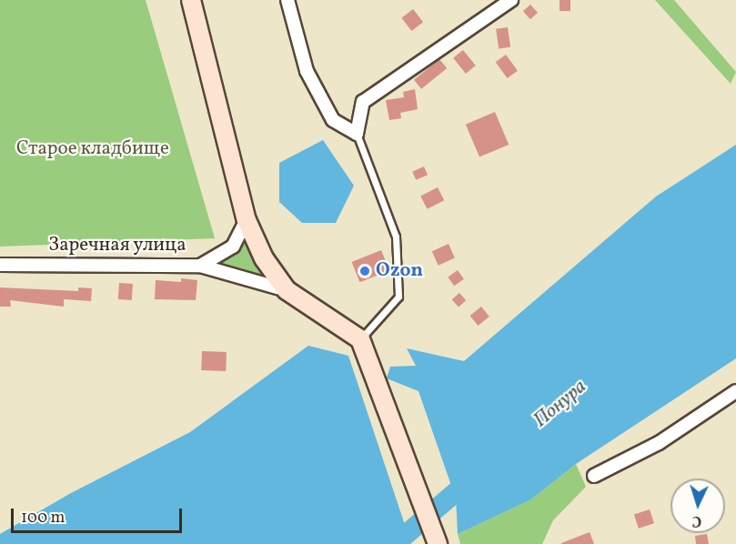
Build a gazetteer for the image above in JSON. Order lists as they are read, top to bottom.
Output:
{
  "streets": {
    "street": ["Заречная улица"]
  },
  "water": ["Понура"],
  "parks": ["Старое кладбище"],
  "places": ["Ozon"],
  "scale_bar": "100 m",
  "north": "bottom"
}
